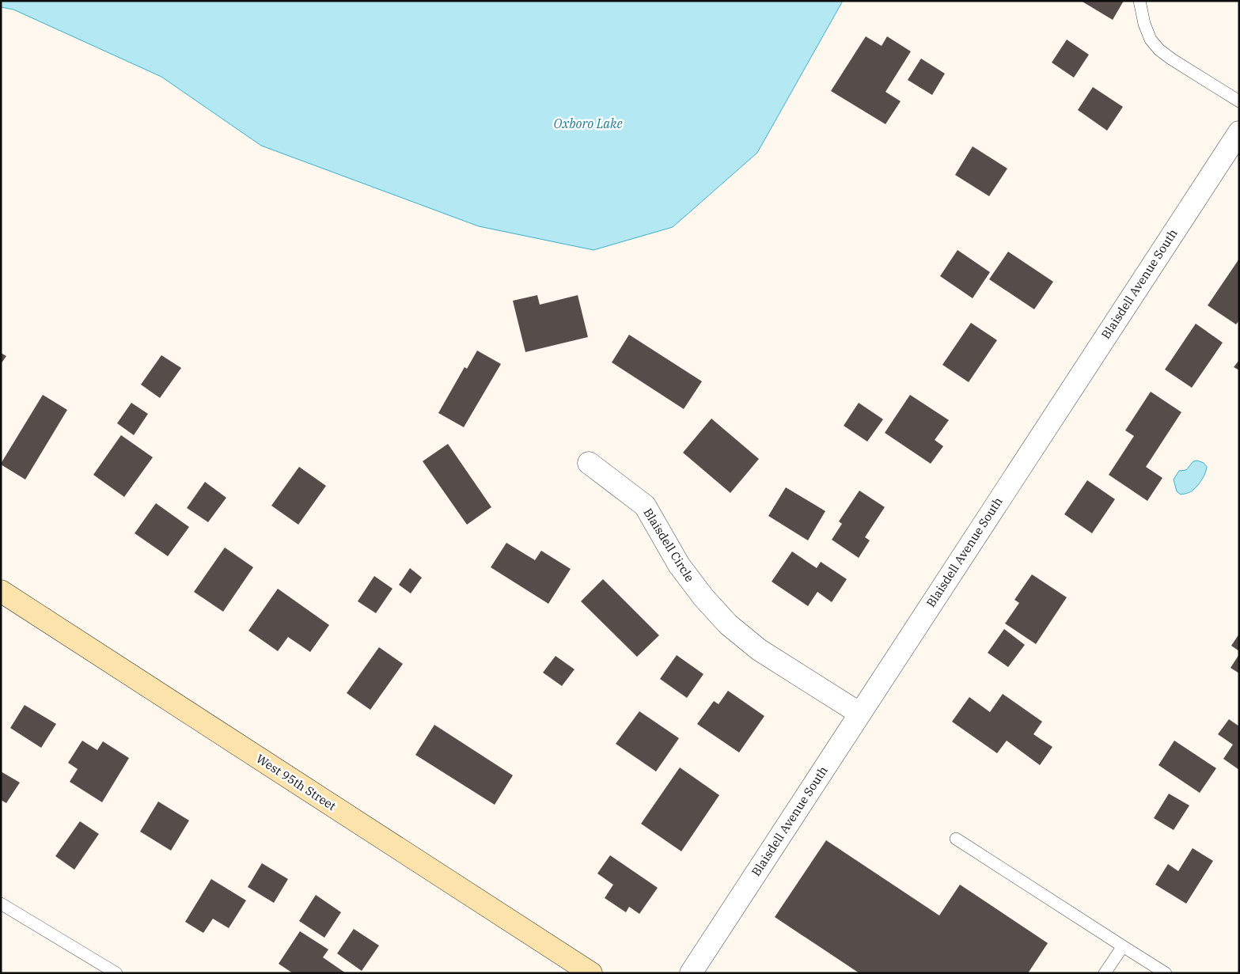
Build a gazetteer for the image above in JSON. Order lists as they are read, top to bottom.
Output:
{
  "streets": {
    "street": ["Blaisdell Avenue South", "Blaisdell Circle", "West 95th Street"]
  },
  "crossings": [
    ["Blaisdell Avenue South", "Blaisdell Circle"]
  ],
  "water": ["Oxboro Lake"]
}
